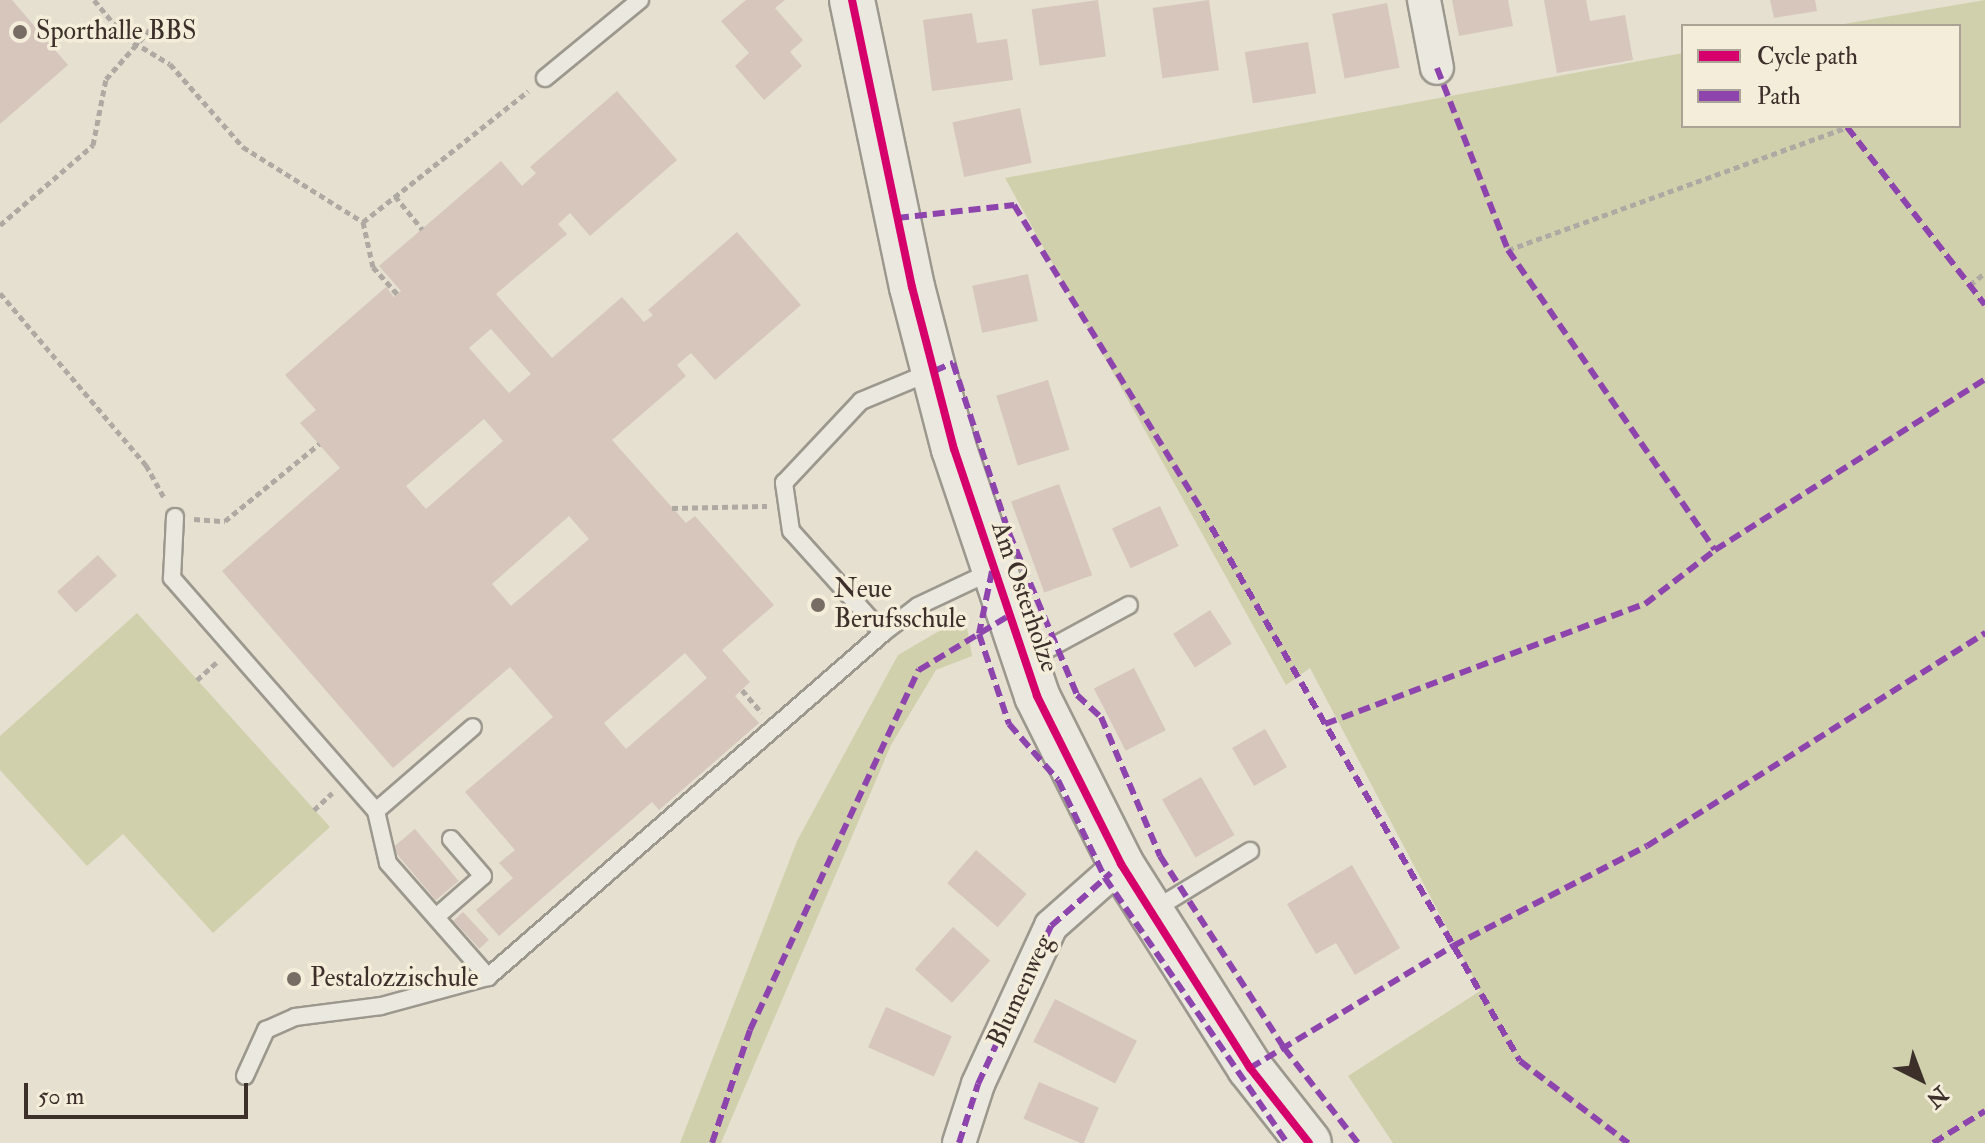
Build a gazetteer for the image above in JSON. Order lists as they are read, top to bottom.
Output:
{
  "streets": {
    "street": ["Am Osterholze", "Blumenweg"]
  },
  "crossings": [
    ["Am Osterholze", "Blumenweg"]
  ],
  "places": ["Sporthalle BBS", "Neue Berufsschule", "Pestalozzischule"],
  "legend": ["Cycle path", "Path"],
  "scale_bar": "50 m",
  "north": "bottom right"
}
